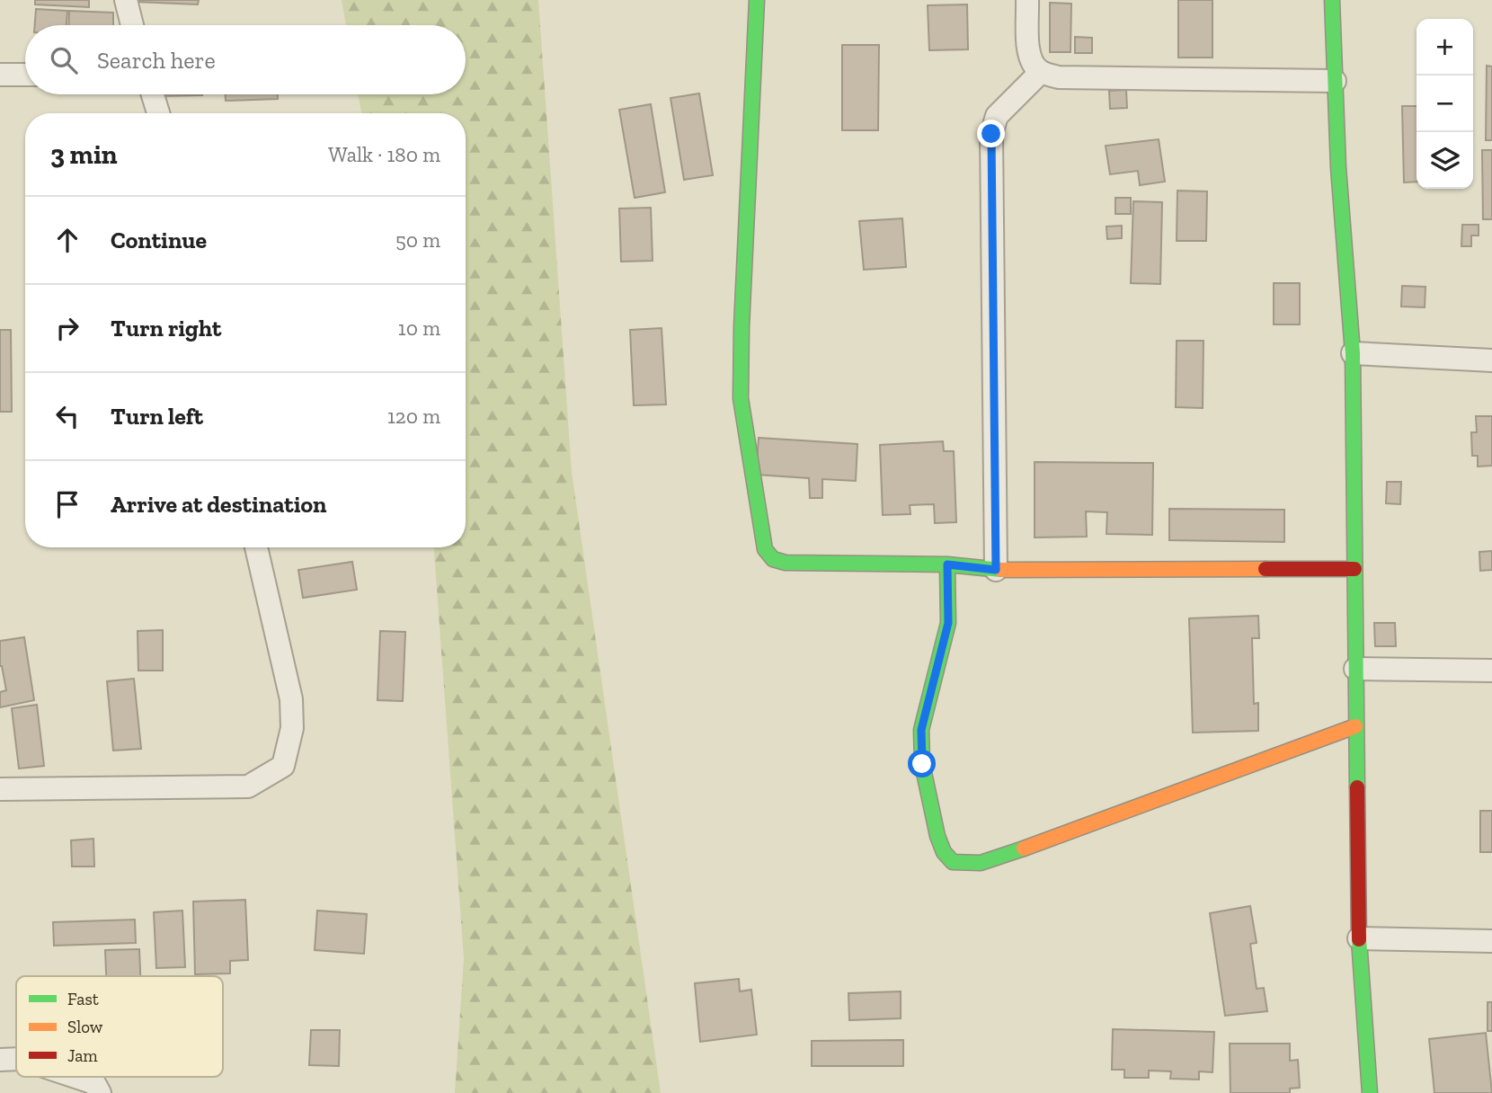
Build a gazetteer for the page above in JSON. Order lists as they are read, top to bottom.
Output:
{
  "legend": ["Fast", "Slow", "Jam"],
  "page": {
    "map_buttons": ["+", "−"],
    "search": "Search here",
    "heading": ["3 min", "Walk · 180 m"],
    "list": [
      ["Continue", "50 m"],
      ["Turn right", "10 m"],
      ["Turn left", "120 m"],
      "Arrive at destination"
    ]
  }
}
